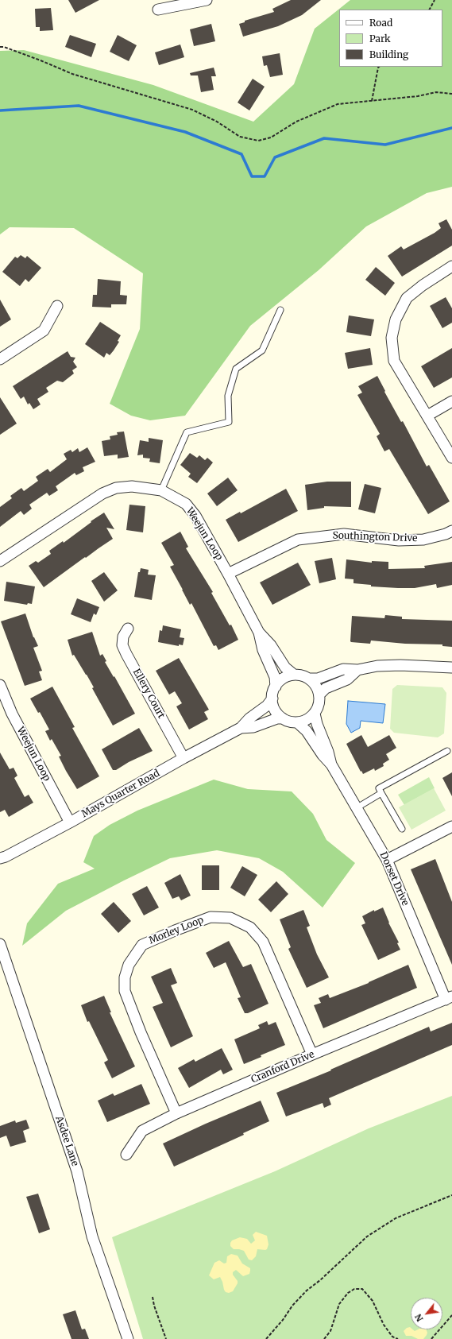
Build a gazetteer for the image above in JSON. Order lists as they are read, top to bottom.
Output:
{
  "streets": {
    "street": [
      "Weejun Loop",
      "Southington Drive",
      "Ellery Court",
      "Mays Quarter Road",
      "Dorset Drive",
      "Morley Loop",
      "Cranford Drive",
      "Asdee Lane"
    ]
  },
  "crossings": [
    ["Weejun Loop", "Southington Drive"],
    ["Weejun Loop", "Mays Quarter Road"],
    ["Weejun Loop", "Dorset Drive"],
    ["Ellery Court", "Mays Quarter Road"],
    ["Mays Quarter Road", "Dorset Drive"],
    ["Dorset Drive", "Cranford Drive"],
    ["Morley Loop", "Cranford Drive"]
  ],
  "legend": ["Road", "Park", "Building"],
  "north": "bottom left"
}
